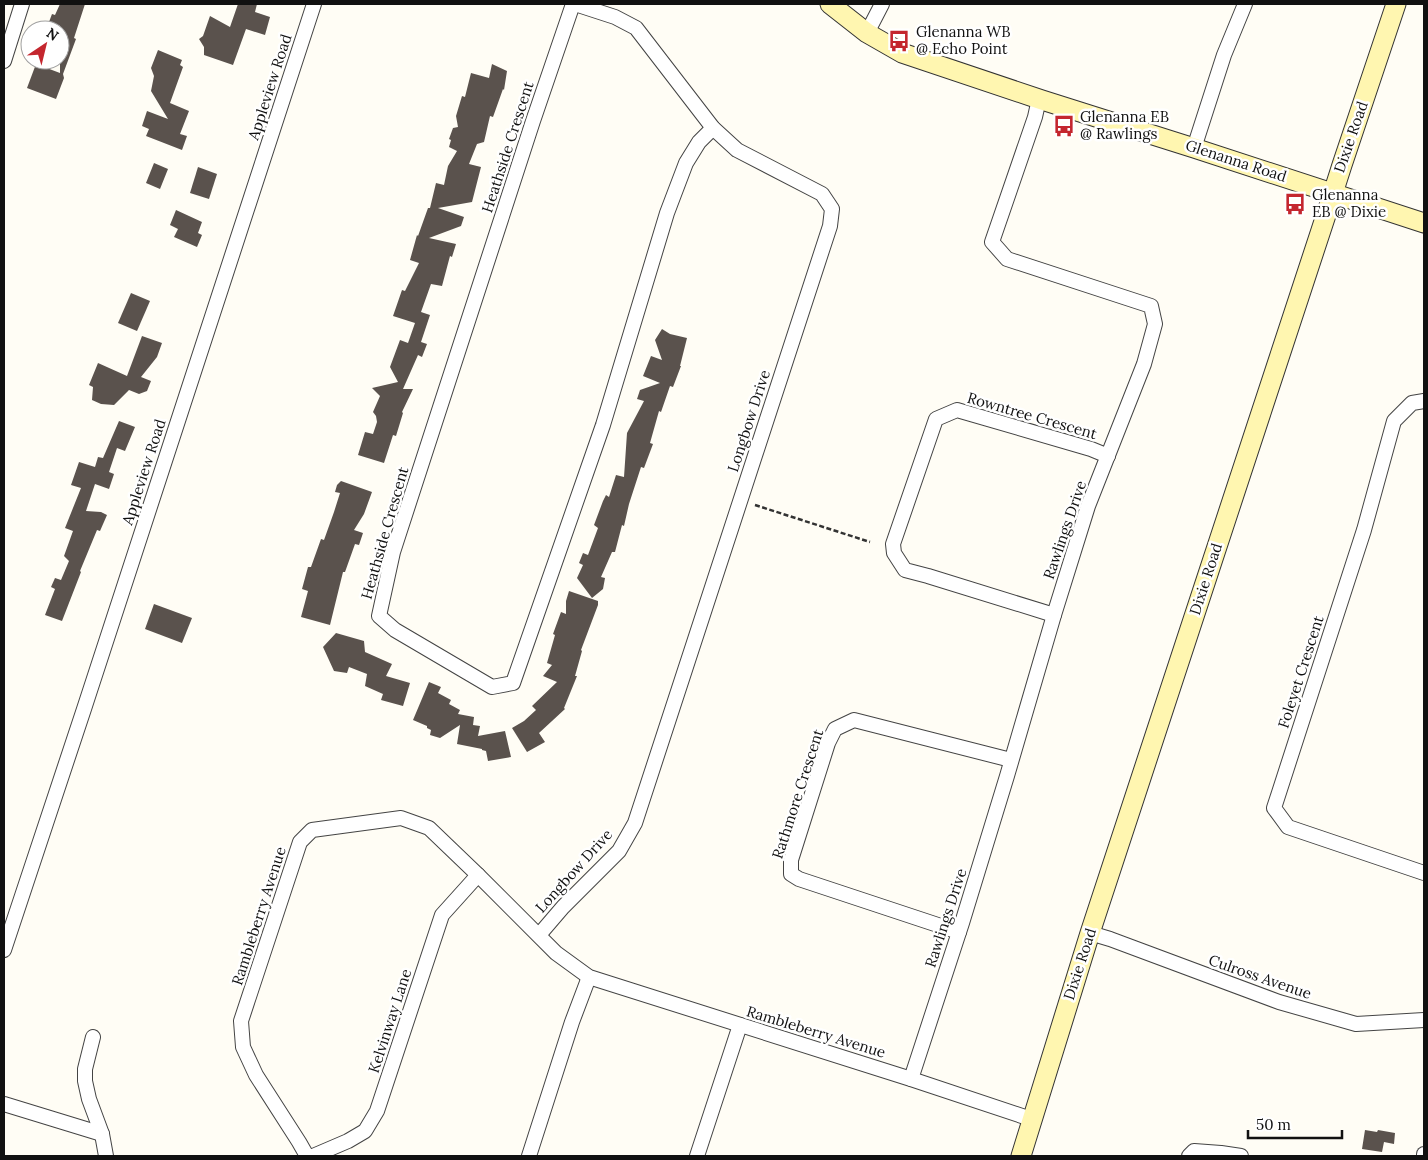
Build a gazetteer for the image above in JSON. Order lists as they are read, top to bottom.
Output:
{
  "streets": {
    "street": [
      "Appleview Road",
      "Dixie Road",
      "Heathside Crescent",
      "Glenanna Road",
      "Rowntree Crescent",
      "Longbow Drive",
      "Rawlings Drive",
      "Foleyet Crescent",
      "Rathmore Crescent",
      "Rambleberry Avenue",
      "Culross Avenue",
      "Kelvinway Lane"
    ]
  },
  "crossings": [
    ["Dixie Road", "Glenanna Road"],
    ["Dixie Road", "Rambleberry Avenue"],
    ["Dixie Road", "Culross Avenue"],
    ["Heathside Crescent", "Longbow Drive"],
    ["Glenanna Road", "Rawlings Drive"],
    ["Rowntree Crescent", "Rawlings Drive"],
    ["Longbow Drive", "Rambleberry Avenue"],
    ["Rawlings Drive", "Rathmore Crescent"],
    ["Rawlings Drive", "Rambleberry Avenue"],
    ["Rambleberry Avenue", "Kelvinway Lane"]
  ],
  "places": {
    "bus stop": ["Glenanna WB @ Echo Point", "Glenanna EB @ Rawlings", "Glenanna EB @ Dixie"]
  },
  "scale_bar": "50 m",
  "north": "top right"
}
